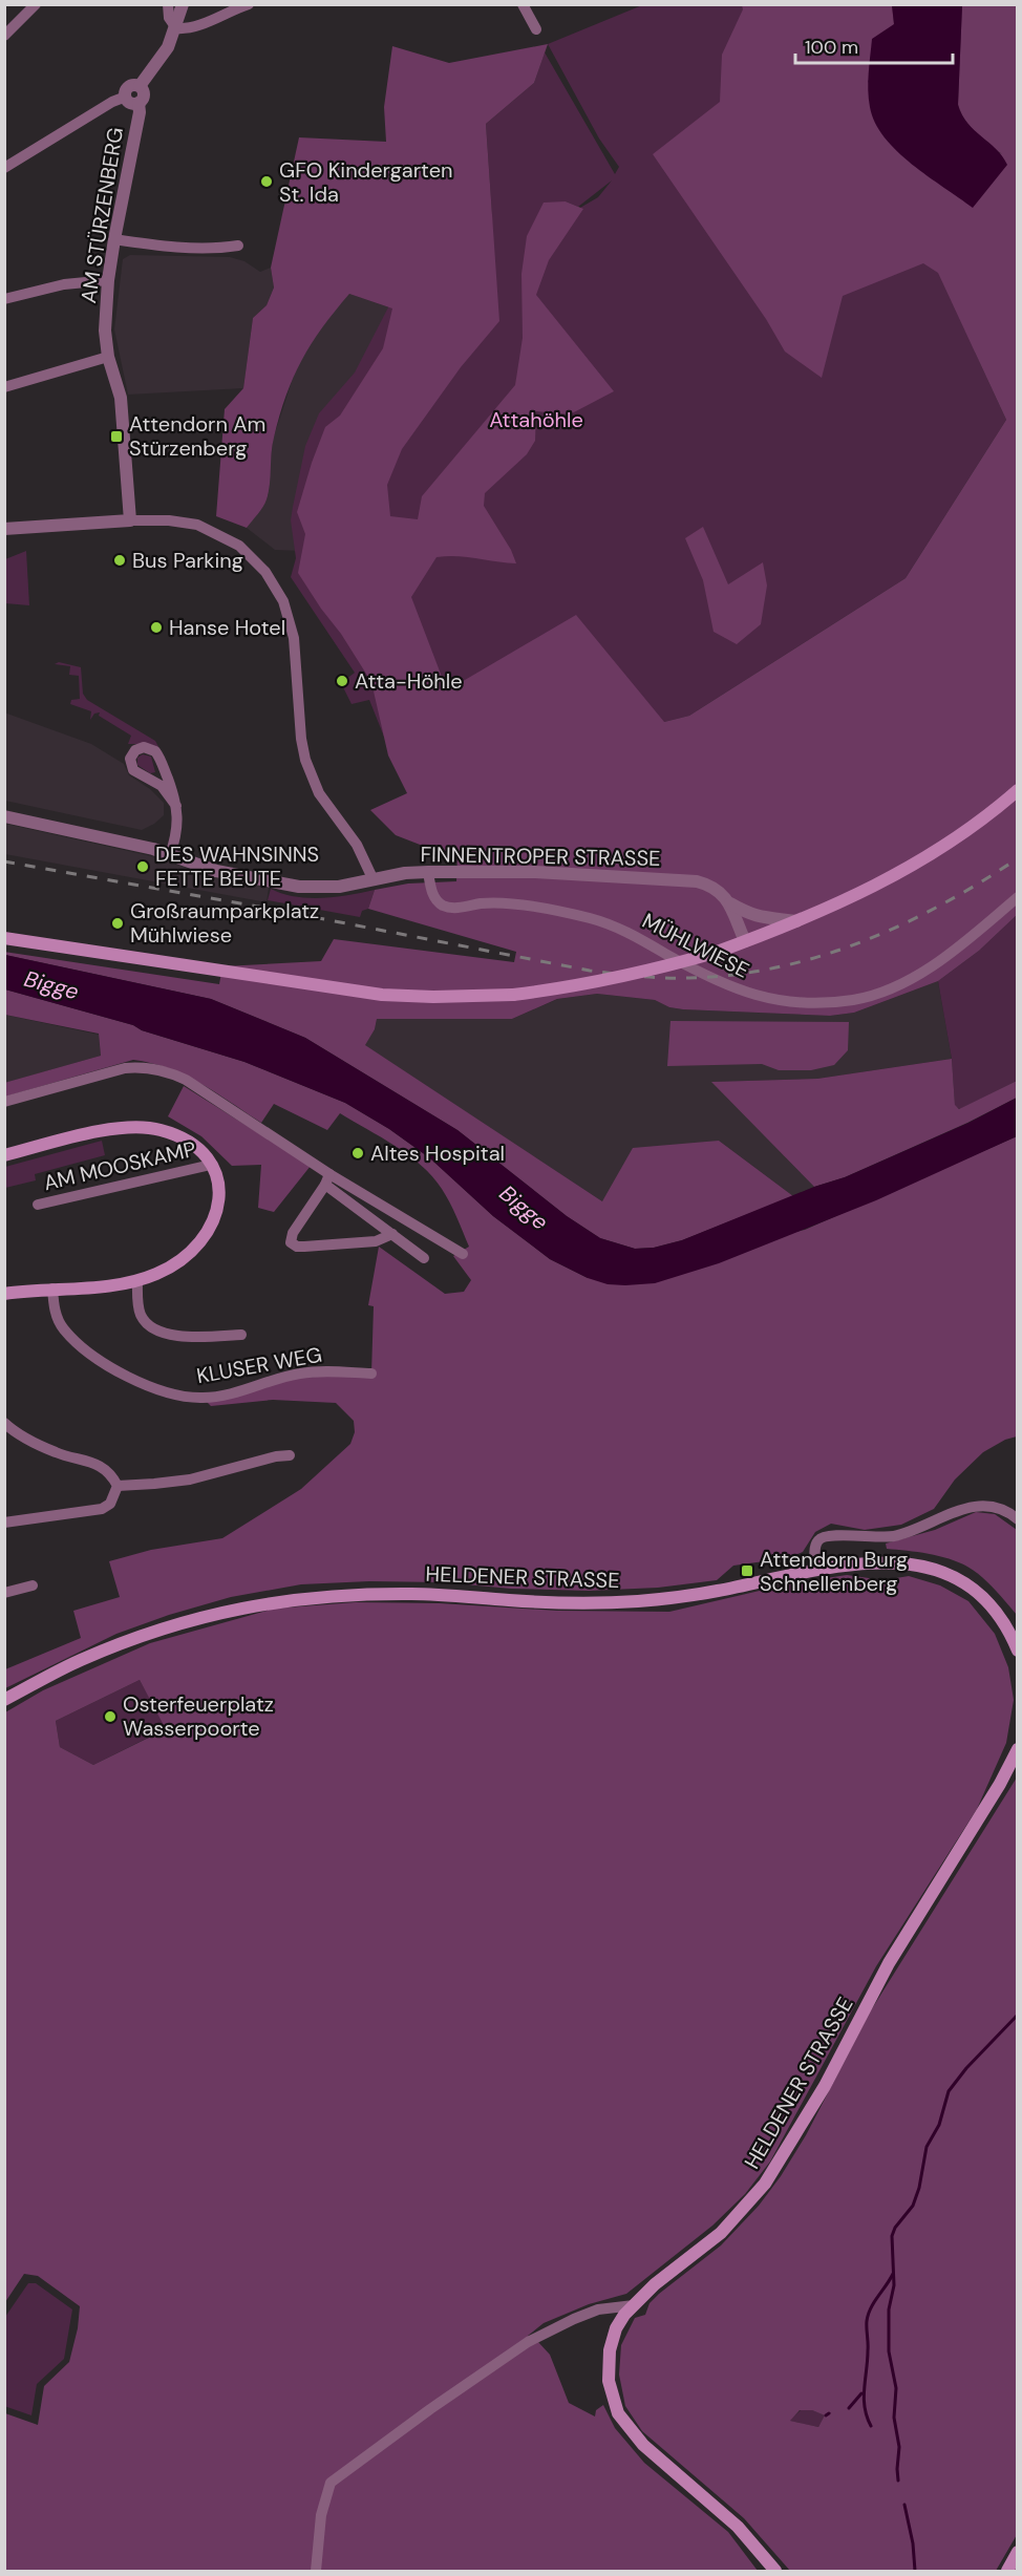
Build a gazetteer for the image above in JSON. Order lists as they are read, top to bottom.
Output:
{
  "streets": {
    "main road": ["HELDENER STRASSE"],
    "street": [
      "AM STÜRZENBERG",
      "FINNENTROPER STRASSE",
      "MÜHLWIESE",
      "AM MOOSKAMP",
      "KLUSER WEG"
    ]
  },
  "crossings": [
    ["FINNENTROPER STRASSE", "MÜHLWIESE"]
  ],
  "water": ["Bigge"],
  "parks": ["Attahöhle"],
  "places": {
    "other": [
      "GFO Kindergarten St. Ida",
      "Bus Parking",
      "Hanse Hotel",
      "Atta-Höhle",
      "DES WAHNSINNS FETTE BEUTE",
      "Großraumparkplatz Mühlwiese",
      "Altes Hospital",
      "Osterfeuerplatz Wasserpoorte"
    ],
    "transit": ["Attendorn Am Stürzenberg", "Attendorn Burg Schnellenberg"]
  },
  "scale_bar": "100 m"
}
